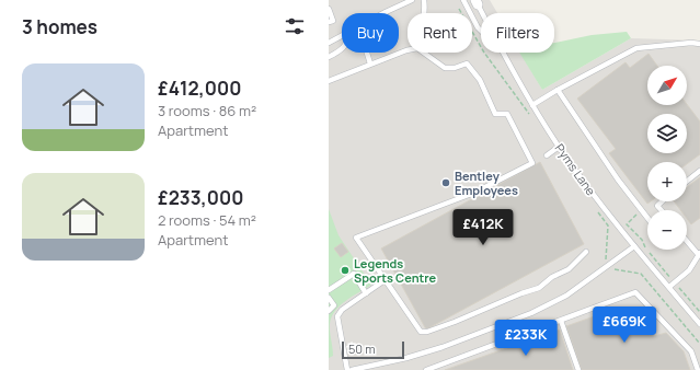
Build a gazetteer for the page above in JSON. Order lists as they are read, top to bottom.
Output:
{
  "streets": {
    "lane": ["Pyms Lane"]
  },
  "places": ["Bentley Employees", "Legends Sports Centre"],
  "scale_bar": "50 m",
  "north": "top right",
  "page": {
    "heading": "3 homes",
    "chip": ["Buy", "Rent", "Filters"],
    "list": [
      {
        "name": "£412,000",
        "note": "3 rooms · 86 m² · Apartment"
      },
      {
        "name": "£233,000",
        "note": "2 rooms · 54 m² · Apartment"
      }
    ],
    "map_buttons": ["+", "−"],
    "price": ["£412K", "£669K", "£233K"],
    "scale": "50 m"
  }
}
